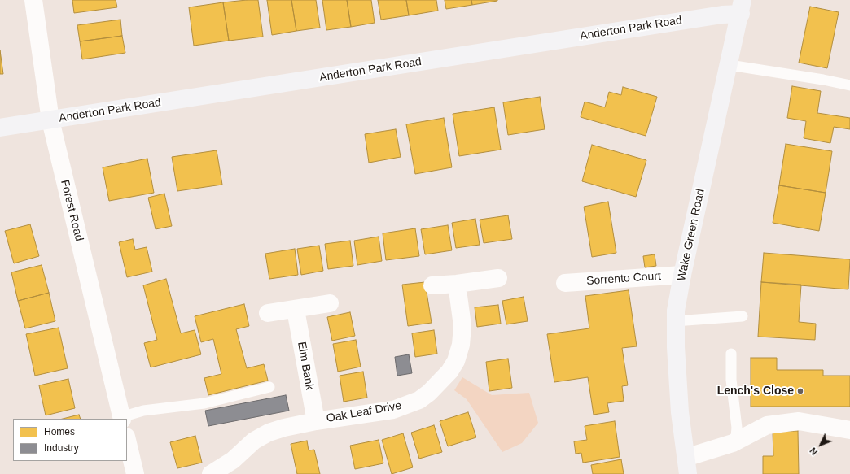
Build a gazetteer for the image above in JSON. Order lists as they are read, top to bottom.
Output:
{
  "streets": {
    "street": [
      "Anderton Park Road",
      "Forest Road",
      "Wake Green Road",
      "Sorrento Court",
      "Elm Bank",
      "Oak Leaf Drive"
    ]
  },
  "crossings": [
    ["Anderton Park Road", "Forest Road"],
    ["Anderton Park Road", "Wake Green Road"],
    ["Wake Green Road", "Sorrento Court"],
    ["Elm Bank", "Oak Leaf Drive"]
  ],
  "places": ["Lench's Close"],
  "legend": ["Homes", "Industry"],
  "north": "bottom left"
}
